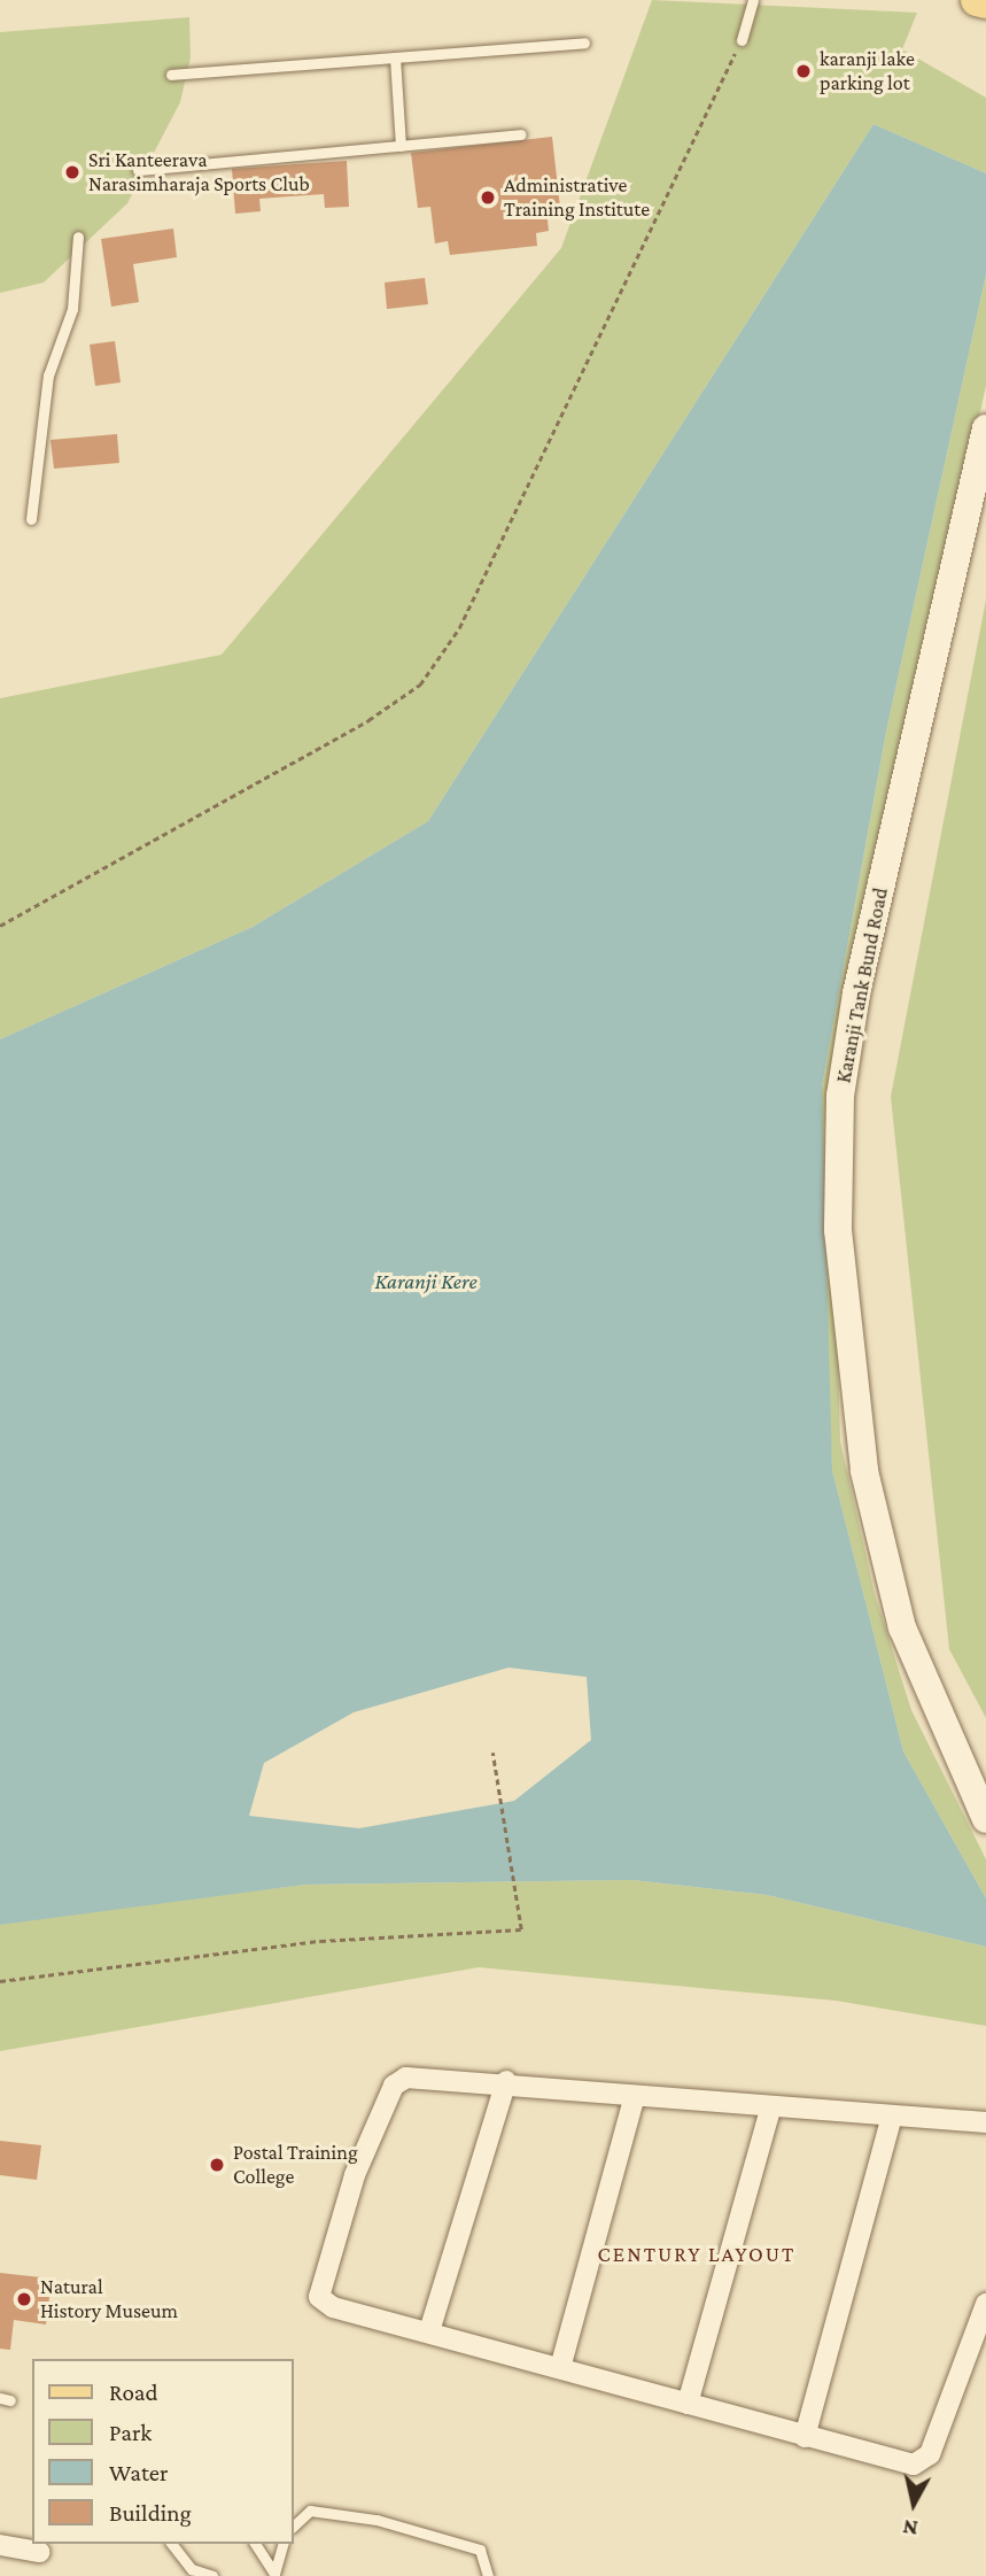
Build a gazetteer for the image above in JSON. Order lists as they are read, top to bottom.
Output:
{
  "streets": {
    "street": ["Karanji Tank Bund Road"]
  },
  "districts": ["CENTURY LAYOUT"],
  "water": ["Karanji Kere"],
  "places": [
    "karanji lake parking lot",
    "Sri Kanteerava Narasimharaja Sports Club",
    "Administrative Training Institute",
    "Postal Training College",
    "Natural History Museum"
  ],
  "legend": [
    "Road",
    "Park",
    "Water",
    "Building"
  ],
  "north": "bottom"
}
